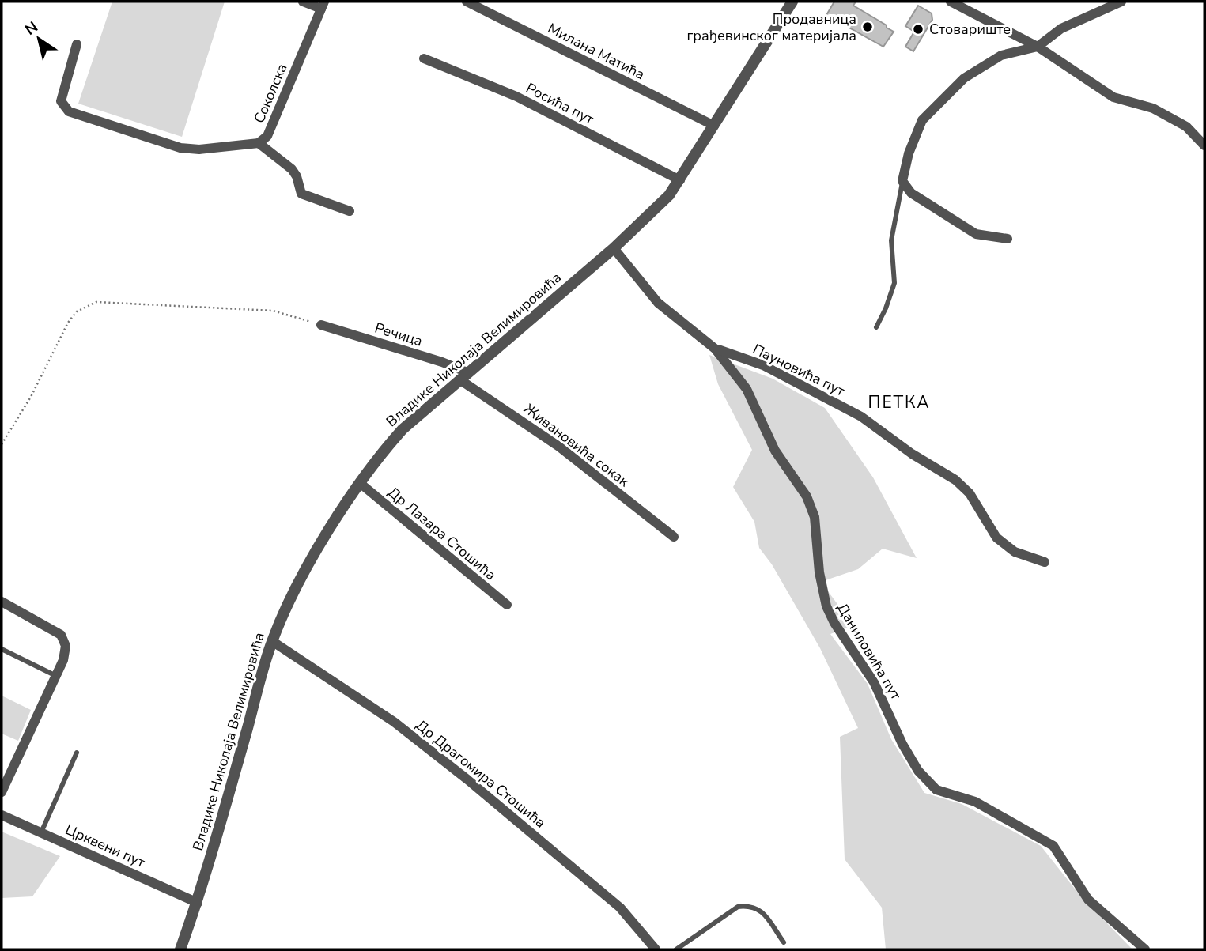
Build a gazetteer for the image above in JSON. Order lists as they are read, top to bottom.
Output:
{
  "streets": {
    "street": [
      "Милана Матића",
      "Соколска",
      "Росића пут",
      "Речица",
      "Владике Николаја Велимировића",
      "Пауновића пут",
      "Живановића сокак",
      "Др Лазара Стошића",
      "Даниловића пут",
      "Др Драгомира Стошића",
      "Црквени пут"
    ]
  },
  "crossings": [
    ["Милана Матића", "Владике Николаја Велимировића"],
    ["Росића пут", "Владике Николаја Велимировића"],
    ["Речица", "Владике Николаја Велимировића"],
    ["Речица", "Живановића сокак"],
    ["Владике Николаја Велимировића", "Живановића сокак"],
    ["Владике Николаја Велимировића", "Др Лазара Стошића"],
    ["Владике Николаја Велимировића", "Даниловића пут"],
    ["Владике Николаја Велимировића", "Др Драгомира Стошића"],
    ["Владике Николаја Велимировића", "Црквени пут"],
    ["Пауновића пут", "Даниловића пут"]
  ],
  "districts": ["ПЕТКА"],
  "places": ["Продавница грађевинског материјала", "Стовариште"],
  "north": "top left"
}
